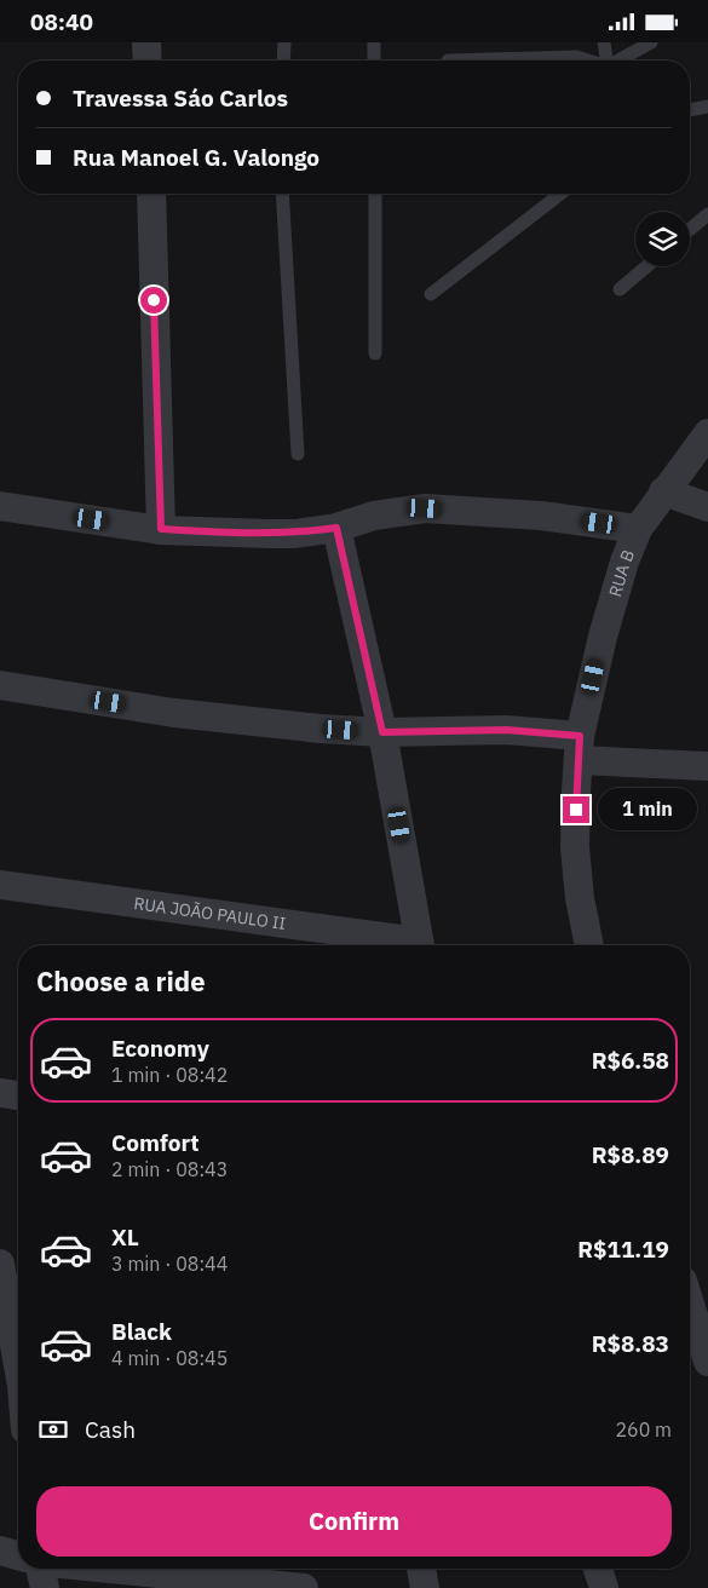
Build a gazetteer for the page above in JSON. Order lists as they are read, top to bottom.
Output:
{
  "streets": {
    "street": ["RUA B", "RUA JOÃO PAULO II"]
  },
  "page": {
    "status": "08:40",
    "banner": ["Travessa Sáo Carlos", "Rua Manoel G. Valongo"],
    "bubble": "1 min",
    "heading": "Choose a ride",
    "list": [
      {
        "name": "Economy",
        "note": "1 min · 08:42",
        "value": "R$6.58"
      },
      {
        "name": "Comfort",
        "note": "2 min · 08:43",
        "value": "R$8.89"
      },
      {
        "name": "XL",
        "note": "3 min · 08:44",
        "value": "R$11.19"
      },
      {
        "name": "Black",
        "note": "4 min · 08:45",
        "value": "R$8.83"
      }
    ],
    "pay": ["Cash", "260 m"],
    "buttons": "Confirm"
  }
}
